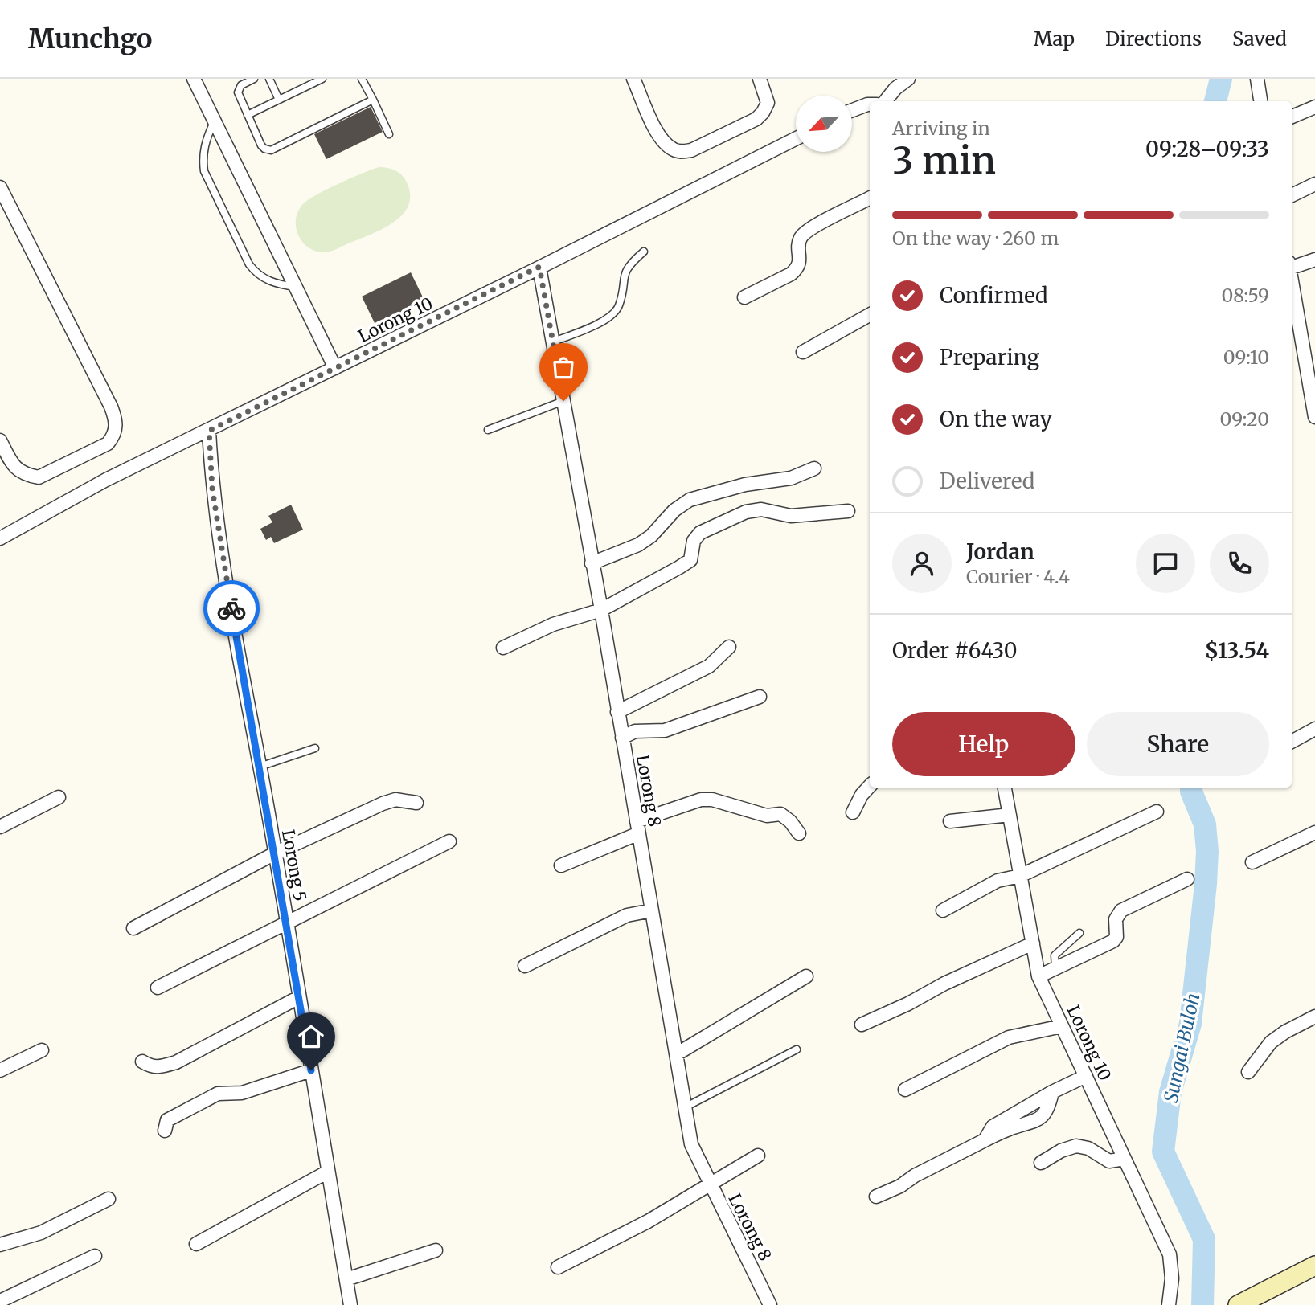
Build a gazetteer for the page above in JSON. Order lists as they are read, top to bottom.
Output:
{
  "streets": {
    "street": ["Lorong 10", "Lorong 8", "Lorong 5"]
  },
  "crossings": [
    ["Lorong 10", "Lorong 8"],
    ["Lorong 10", "Lorong 5"]
  ],
  "water": ["Sungai Buloh"],
  "north": "bottom left",
  "page": {
    "header": "Munchgo",
    "nav": ["Map", "Directions", "Saved"],
    "heading": ["3 min", "Arriving in", "09:28–09:33"],
    "panel": [
      "Jordan",
      "Courier · 4.4",
      "Order #6430",
      "$13.54"
    ],
    "bar": "On the way · 260 m",
    "list": [
      ["Confirmed", "08:59"],
      ["Preparing", "09:10"],
      ["On the way", "09:20"],
      "Delivered"
    ],
    "buttons": ["Help", "Share"]
  }
}
